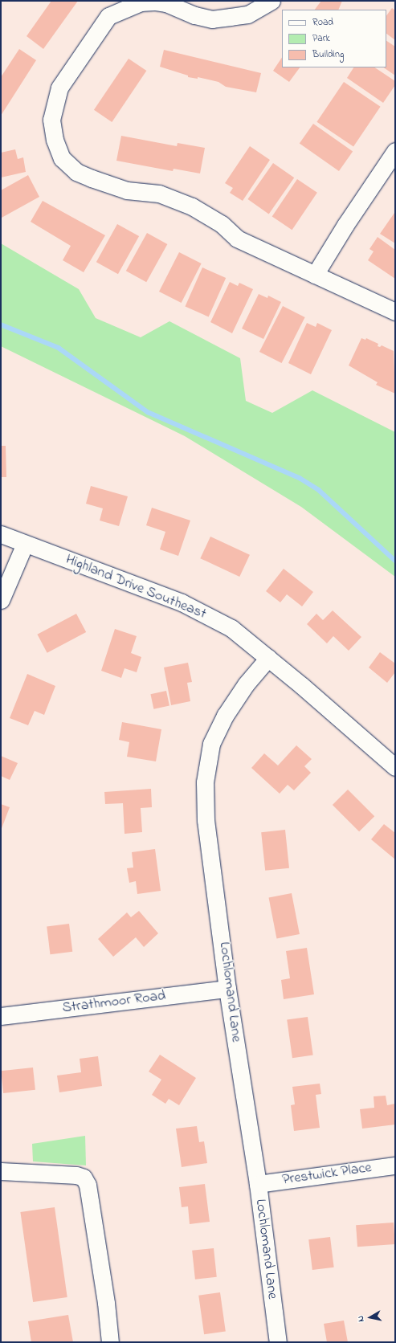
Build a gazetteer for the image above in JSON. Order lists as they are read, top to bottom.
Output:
{
  "streets": {
    "street": [
      "Highland Drive Southeast",
      "Lochlomand Lane",
      "Strathmoor Road",
      "Prestwick Place"
    ]
  },
  "crossings": [
    ["Highland Drive Southeast", "Lochlomand Lane"],
    ["Lochlomand Lane", "Strathmoor Road"],
    ["Lochlomand Lane", "Prestwick Place"]
  ],
  "legend": ["Road", "Park", "Building"],
  "north": "left"
}
